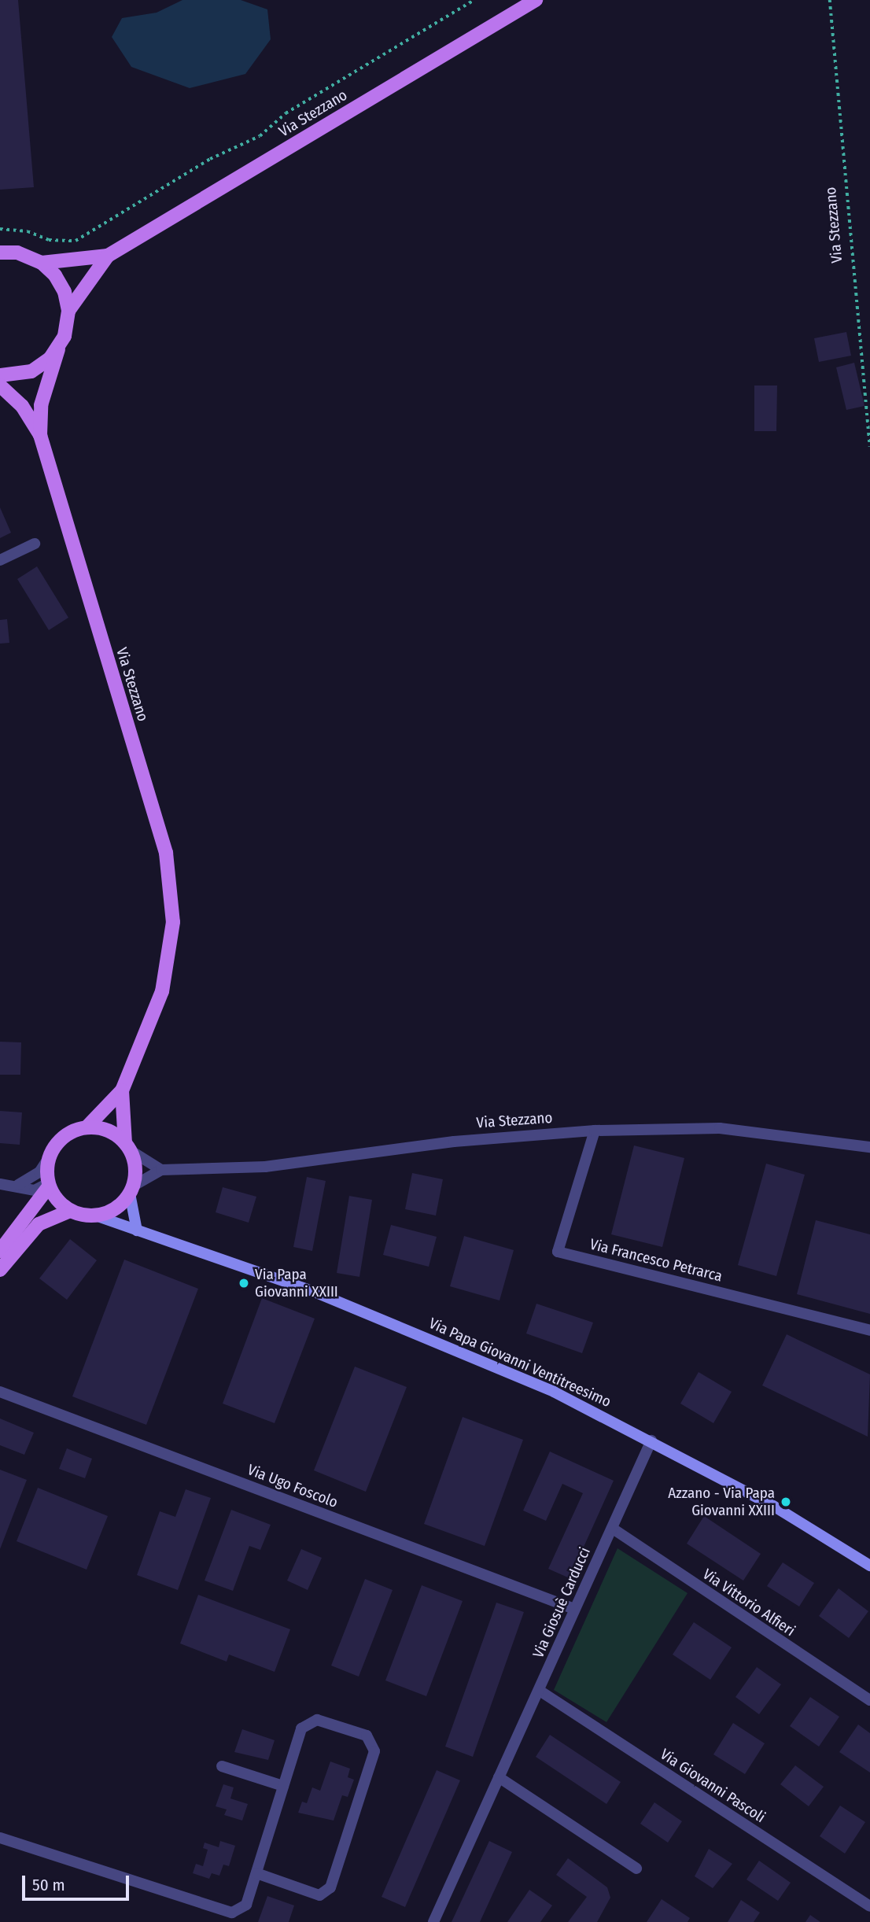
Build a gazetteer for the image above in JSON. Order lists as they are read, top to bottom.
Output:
{
  "streets": {
    "main road": ["Via Stezzano"],
    "street": [
      "Via Francesco Petrarca",
      "Via Papa Giovanni Ventitreesimo",
      "Via Ugo Foscolo",
      "Via Giosuè Carducci",
      "Via Vittorio Alfieri",
      "Via Giovanni Pascoli"
    ]
  },
  "crossings": [
    ["Via Stezzano", "Via Francesco Petrarca"],
    ["Via Stezzano", "Via Papa Giovanni Ventitreesimo"],
    ["Via Papa Giovanni Ventitreesimo", "Via Giosuè Carducci"],
    ["Via Ugo Foscolo", "Via Giosuè Carducci"],
    ["Via Giosuè Carducci", "Via Vittorio Alfieri"],
    ["Via Giosuè Carducci", "Via Giovanni Pascoli"]
  ],
  "places": ["Via Papa Giovanni XXIII", "Azzano - Via Papa Giovanni XXIII"],
  "scale_bar": "50 m"
}
